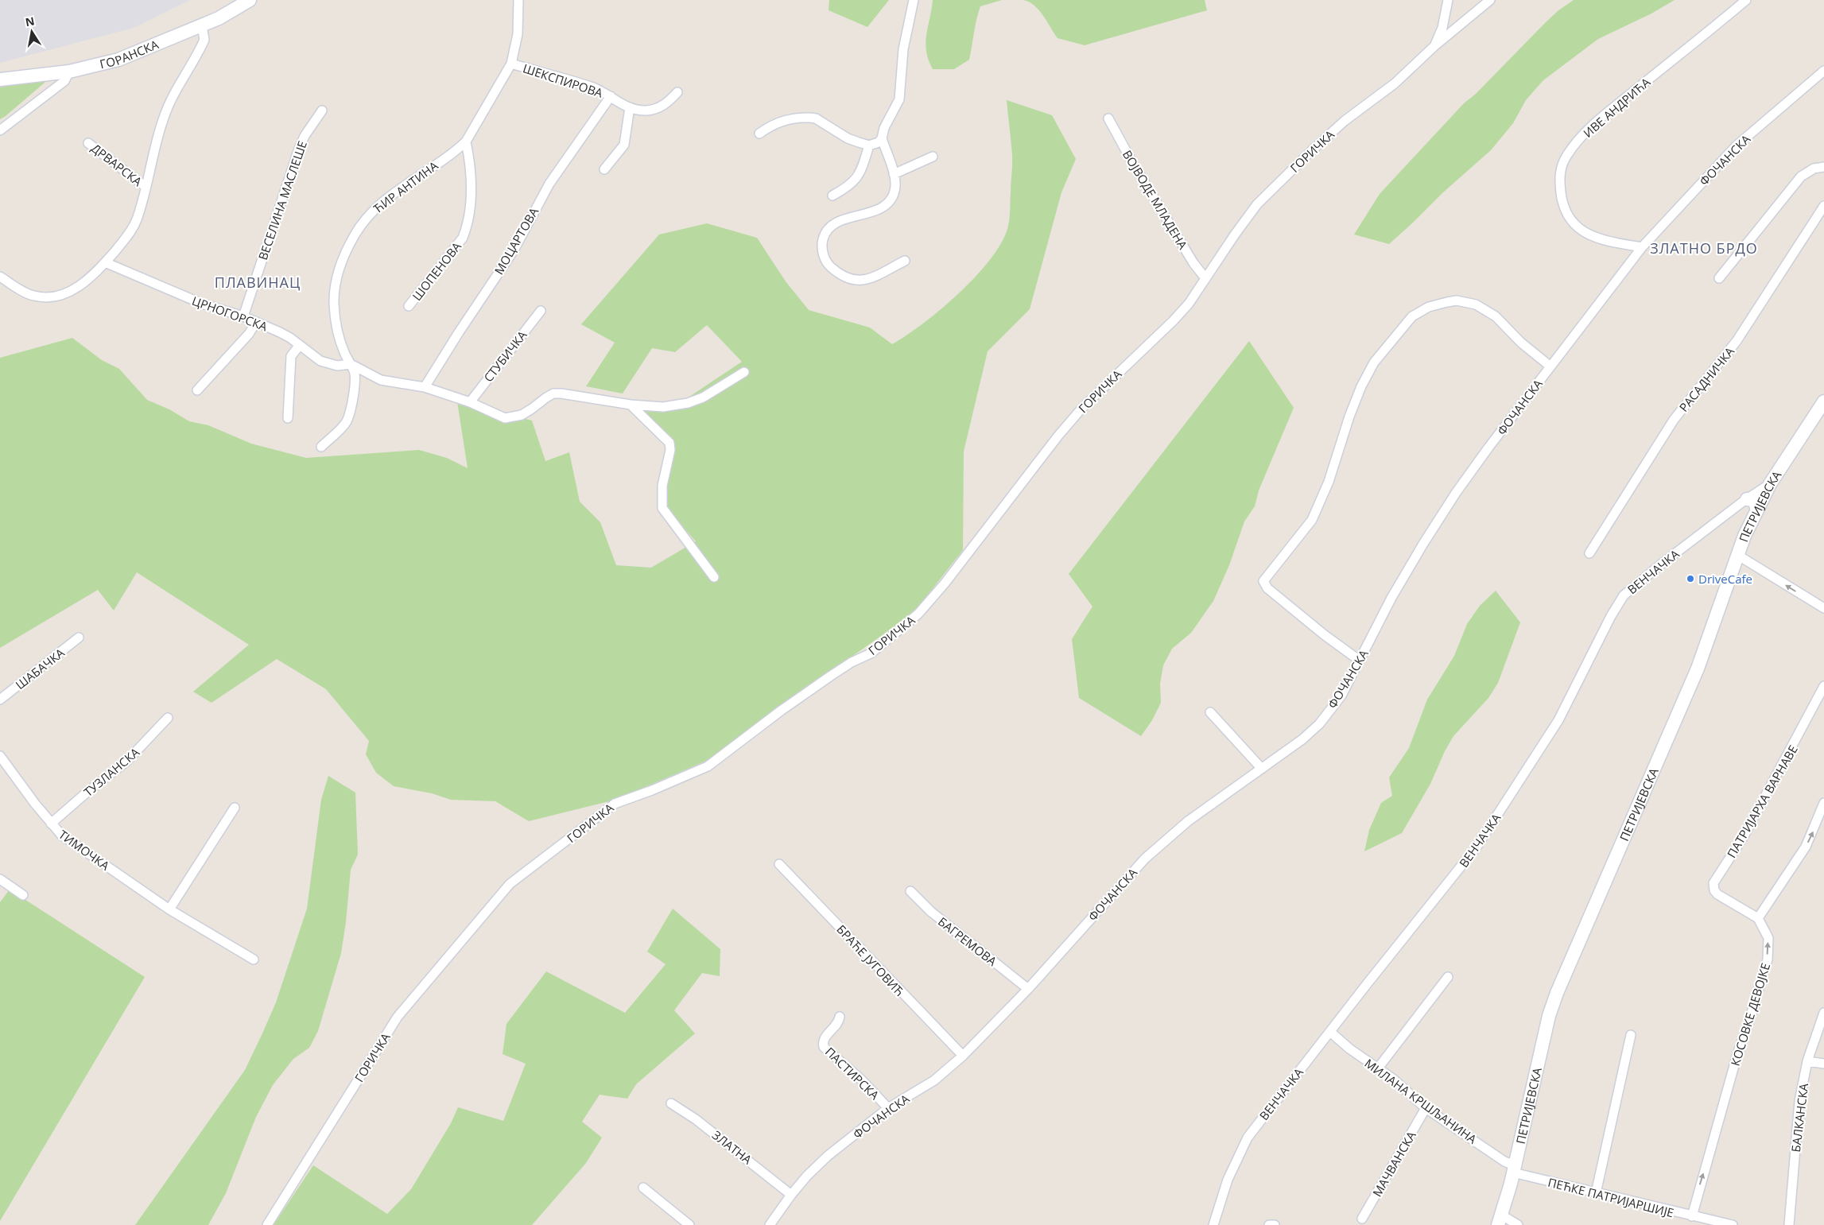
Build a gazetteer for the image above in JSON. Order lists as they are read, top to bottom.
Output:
{
  "streets": {
    "main road": ["ГОРАНСКА", "ПЕТРИЈЕВСКА"],
    "street": [
      "ШЕКСПИРОВА",
      "ИВЕ АНДРИЋА",
      "ГОРИЧКА",
      "ФОЧАНСКА",
      "ДРВАРСКА",
      "ЋИР АНТИНА",
      "ВОЈВОДЕ МЛАДЕНА",
      "ВЕСЕЛИНА МАСЛЕШЕ",
      "МОЦАРТОВА",
      "ШОПЕНОВА",
      "ЦРНОГОРСКА",
      "СТУБИЧКА",
      "РАСАДНИЧКА",
      "ВЕНЧАЧКА",
      "ШАБАЧКА",
      "ТУЗЛАНСКА",
      "ПАТРИЈАРХА ВАРНАВЕ",
      "ТИМОЧКА",
      "БАГРЕМОВА",
      "БРАЋЕ ЈУГОВИЋ",
      "КОСОВКЕ ДЕВОЈКЕ",
      "ПАСТИРСКА",
      "МИЛАНА КРШЉАНИНА",
      "БАЛКАНСКА",
      "ЗЛАТНА",
      "МАЧВАНСКА",
      "ПЕЋКЕ ПАТРИЈАРШИЈЕ"
    ]
  },
  "crossings": [
    ["ШЕКСПИРОВА", "ЋИР АНТИНА"],
    ["ШЕКСПИРОВА", "МОЦАРТОВА"],
    ["ИВЕ АНДРИЋА", "ФОЧАНСКА"],
    ["ГОРИЧКА", "ВОЈВОДЕ МЛАДЕНА"],
    ["ФОЧАНСКА", "БАГРЕМОВА"],
    ["ФОЧАНСКА", "БРАЋЕ ЈУГОВИЋ"],
    ["ФОЧАНСКА", "ПАСТИРСКА"],
    ["ФОЧАНСКА", "ЗЛАТНА"],
    ["ЋИР АНТИНА", "ШОПЕНОВА"],
    ["ЋИР АНТИНА", "ЦРНОГОРСКА"],
    ["ВЕСЕЛИНА МАСЛЕШЕ", "ЦРНОГОРСКА"],
    ["ПЕТРИЈЕВСКА", "ВЕНЧАЧКА"],
    ["ПЕТРИЈЕВСКА", "МИЛАНА КРШЉАНИНА"],
    ["ПЕТРИЈЕВСКА", "ПЕЋКЕ ПАТРИЈАРШИЈЕ"],
    ["ВЕНЧАЧКА", "МИЛАНА КРШЉАНИНА"],
    ["ТУЗЛАНСКА", "ТИМОЧКА"],
    ["ПАТРИЈАРХА ВАРНАВЕ", "КОСОВКЕ ДЕВОЈКЕ"],
    ["КОСОВКЕ ДЕВОЈКЕ", "ПЕЋКЕ ПАТРИЈАРШИЈЕ"],
    ["МИЛАНА КРШЉАНИНА", "МАЧВАНСКА"],
    ["МИЛАНА КРШЉАНИНА", "ПЕЋКЕ ПАТРИЈАРШИЈЕ"]
  ],
  "one_way": ["КОСОВКЕ ДЕВОЈКЕ"],
  "districts": ["ЗЛАТНО БРДО", "ПЛАВИНАЦ"],
  "places": ["DriveCafe"],
  "north": "top"
}
